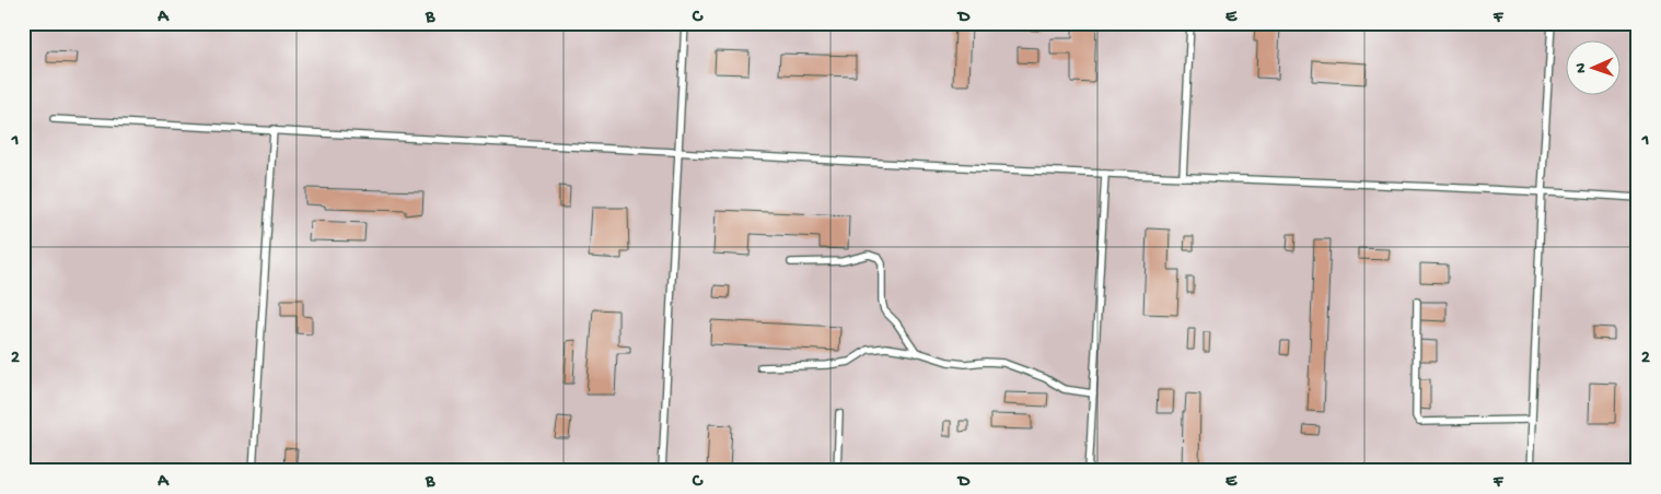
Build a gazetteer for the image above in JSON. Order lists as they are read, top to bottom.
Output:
{
  "north": "left",
  "grid": {
    "columns": [
      "A",
      "B",
      "C",
      "D",
      "E",
      "F"
    ],
    "rows": ["1", "2"]
  }
}
